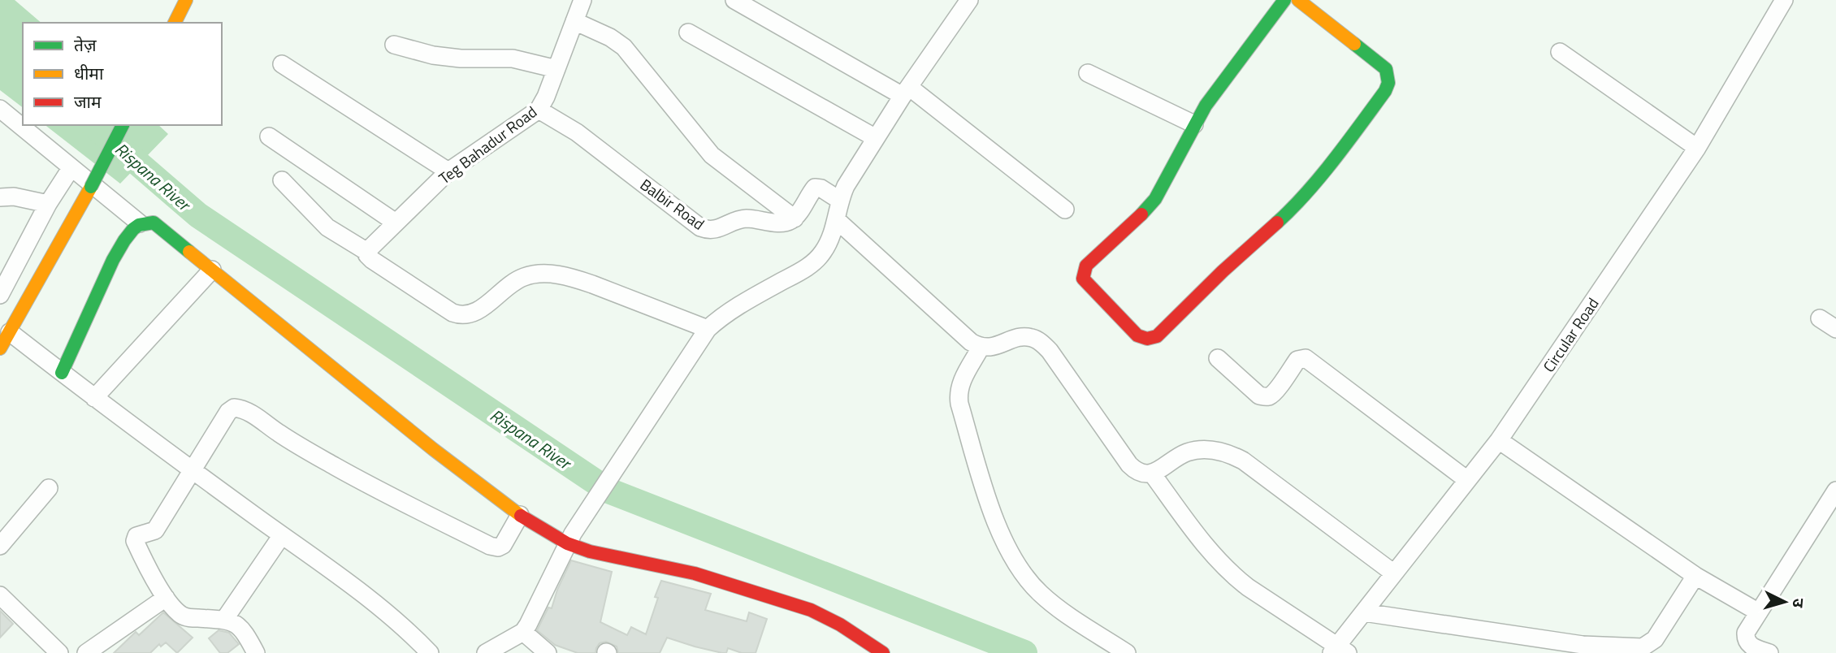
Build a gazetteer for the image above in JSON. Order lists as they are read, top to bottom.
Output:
{
  "streets": {
    "street": ["Teg Bahadur Road", "Balbir Road", "Circular Road"]
  },
  "crossings": [
    ["Teg Bahadur Road", "Balbir Road"]
  ],
  "water": ["Rispana River"],
  "legend": ["तेज़", "धीमा", "जाम"],
  "north": "right"
}
